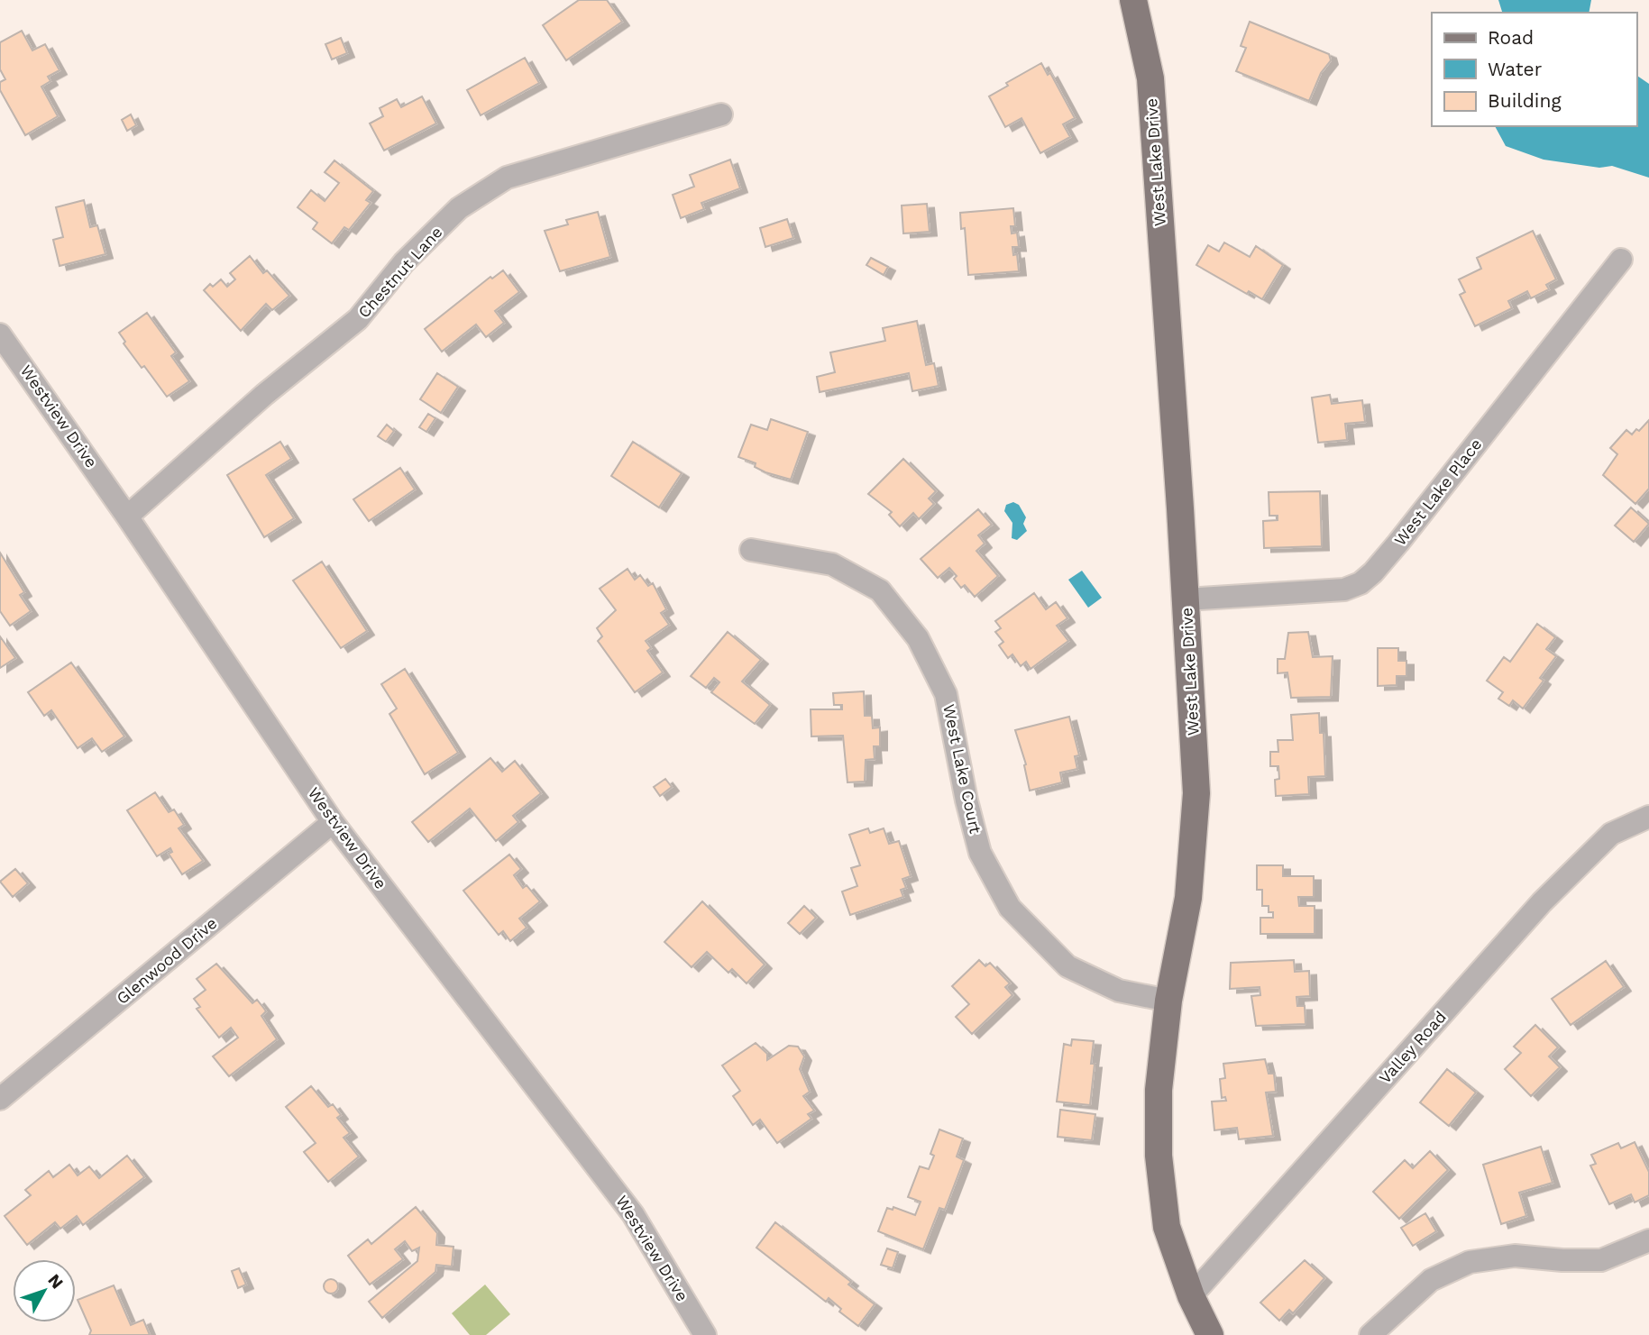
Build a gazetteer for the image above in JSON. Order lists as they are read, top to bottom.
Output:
{
  "streets": {
    "main road": ["West Lake Drive"],
    "street": [
      "Chestnut Lane",
      "Westview Drive",
      "West Lake Place",
      "West Lake Court",
      "Glenwood Drive",
      "Valley Road"
    ]
  },
  "crossings": [
    ["West Lake Drive", "West Lake Place"],
    ["West Lake Drive", "West Lake Court"],
    ["West Lake Drive", "Valley Road"],
    ["Chestnut Lane", "Westview Drive"],
    ["Westview Drive", "Glenwood Drive"]
  ],
  "legend": ["Road", "Water", "Building"],
  "north": "top right"
}
